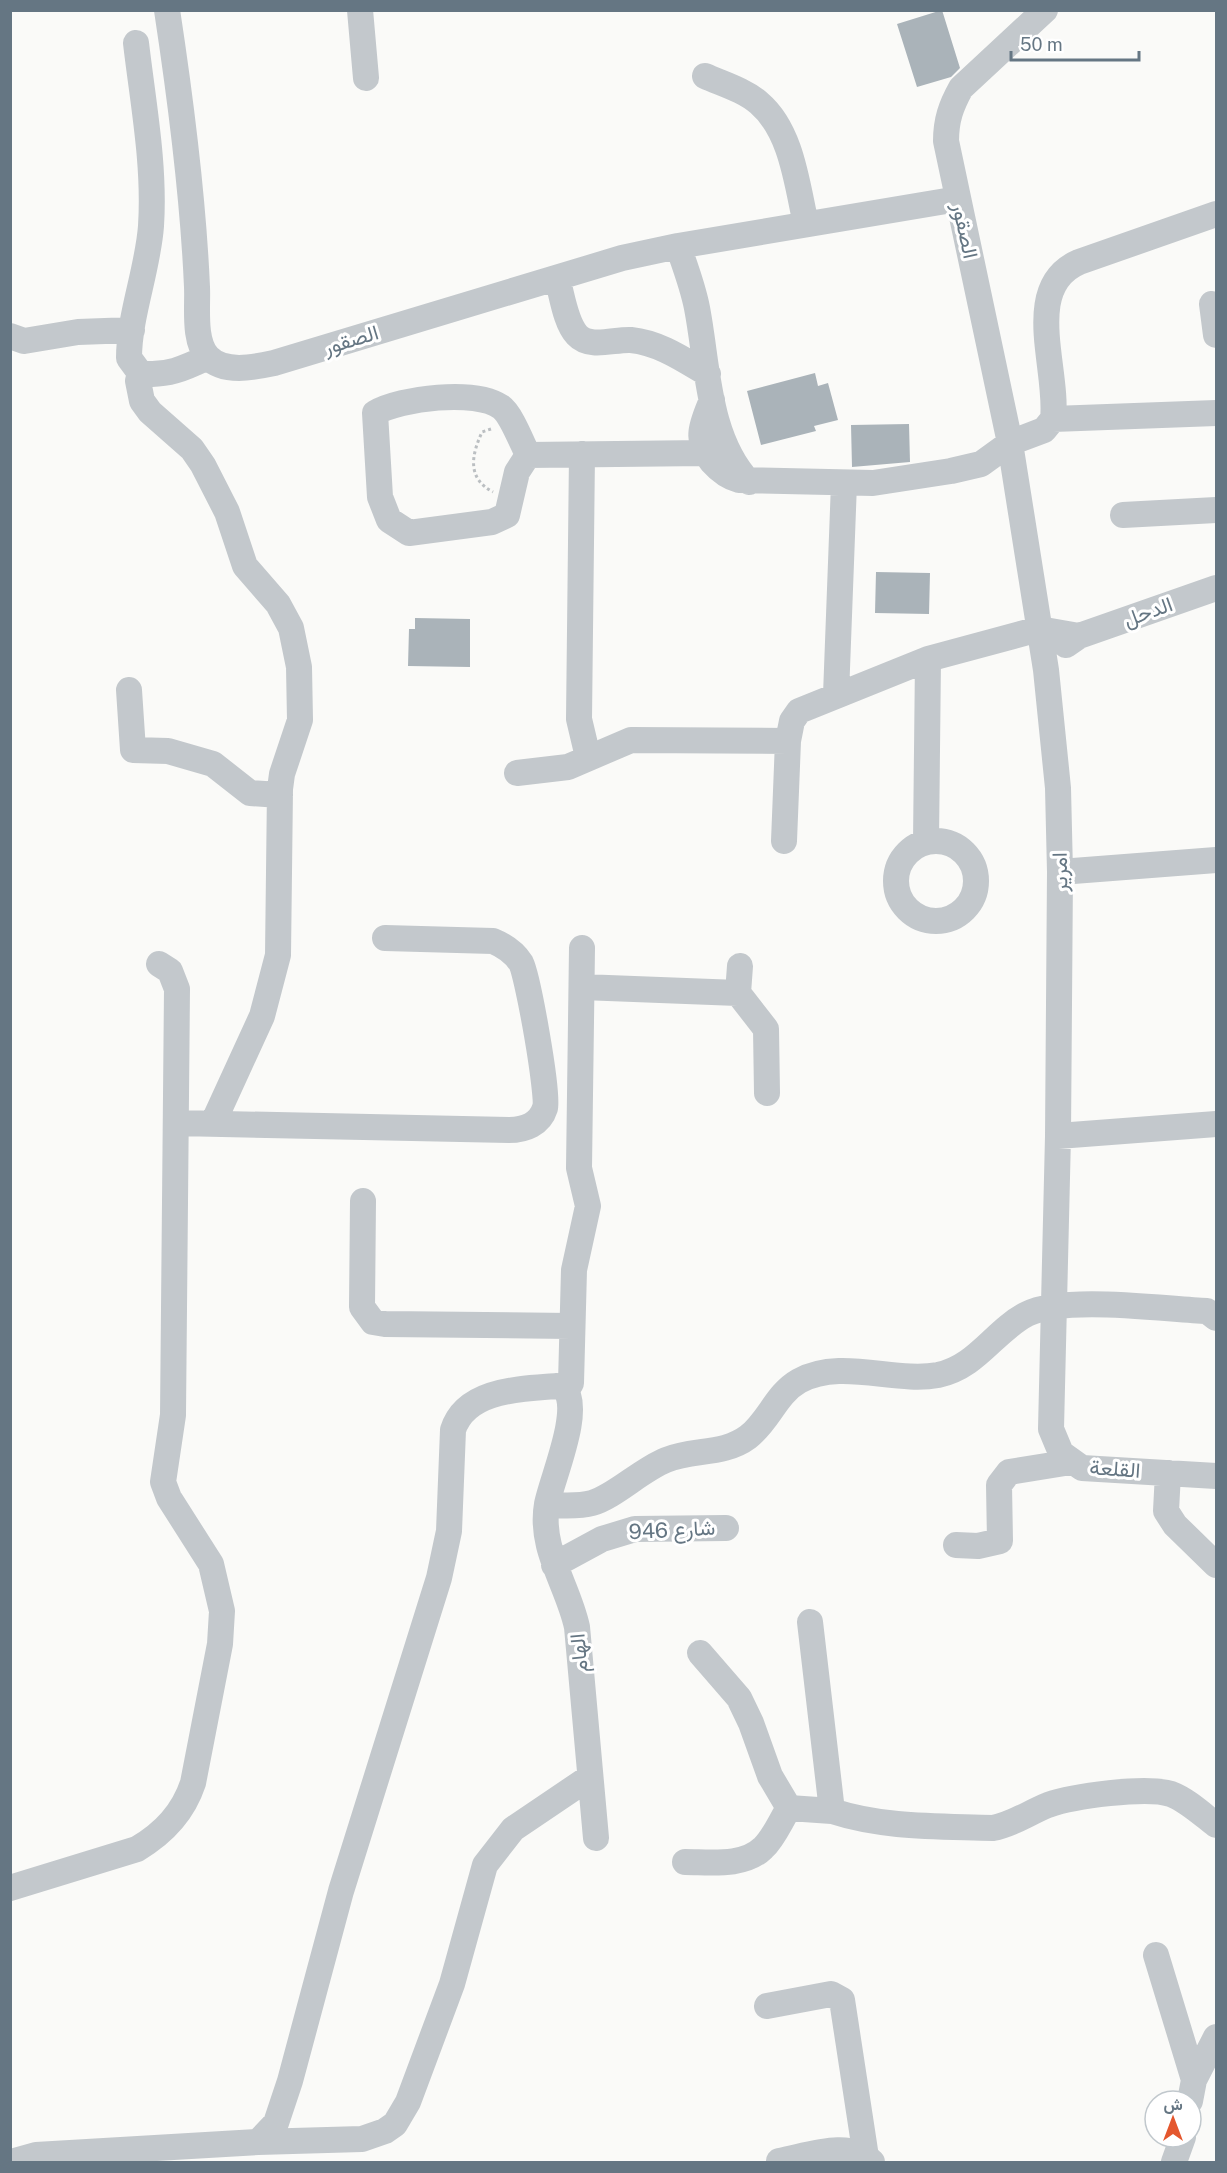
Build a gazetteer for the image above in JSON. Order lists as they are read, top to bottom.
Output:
{
  "streets": {
    "street": [
      "الصقور",
      "الدحل",
      "امرير",
      "القلعة",
      "شارع 946",
      "الهام"
    ]
  },
  "crossings": [
    ["الصقور", "امرير"],
    ["امرير", "القلعة"],
    ["شارع 946", "الهام"]
  ],
  "scale_bar": "50 m",
  "north": "top"
}
